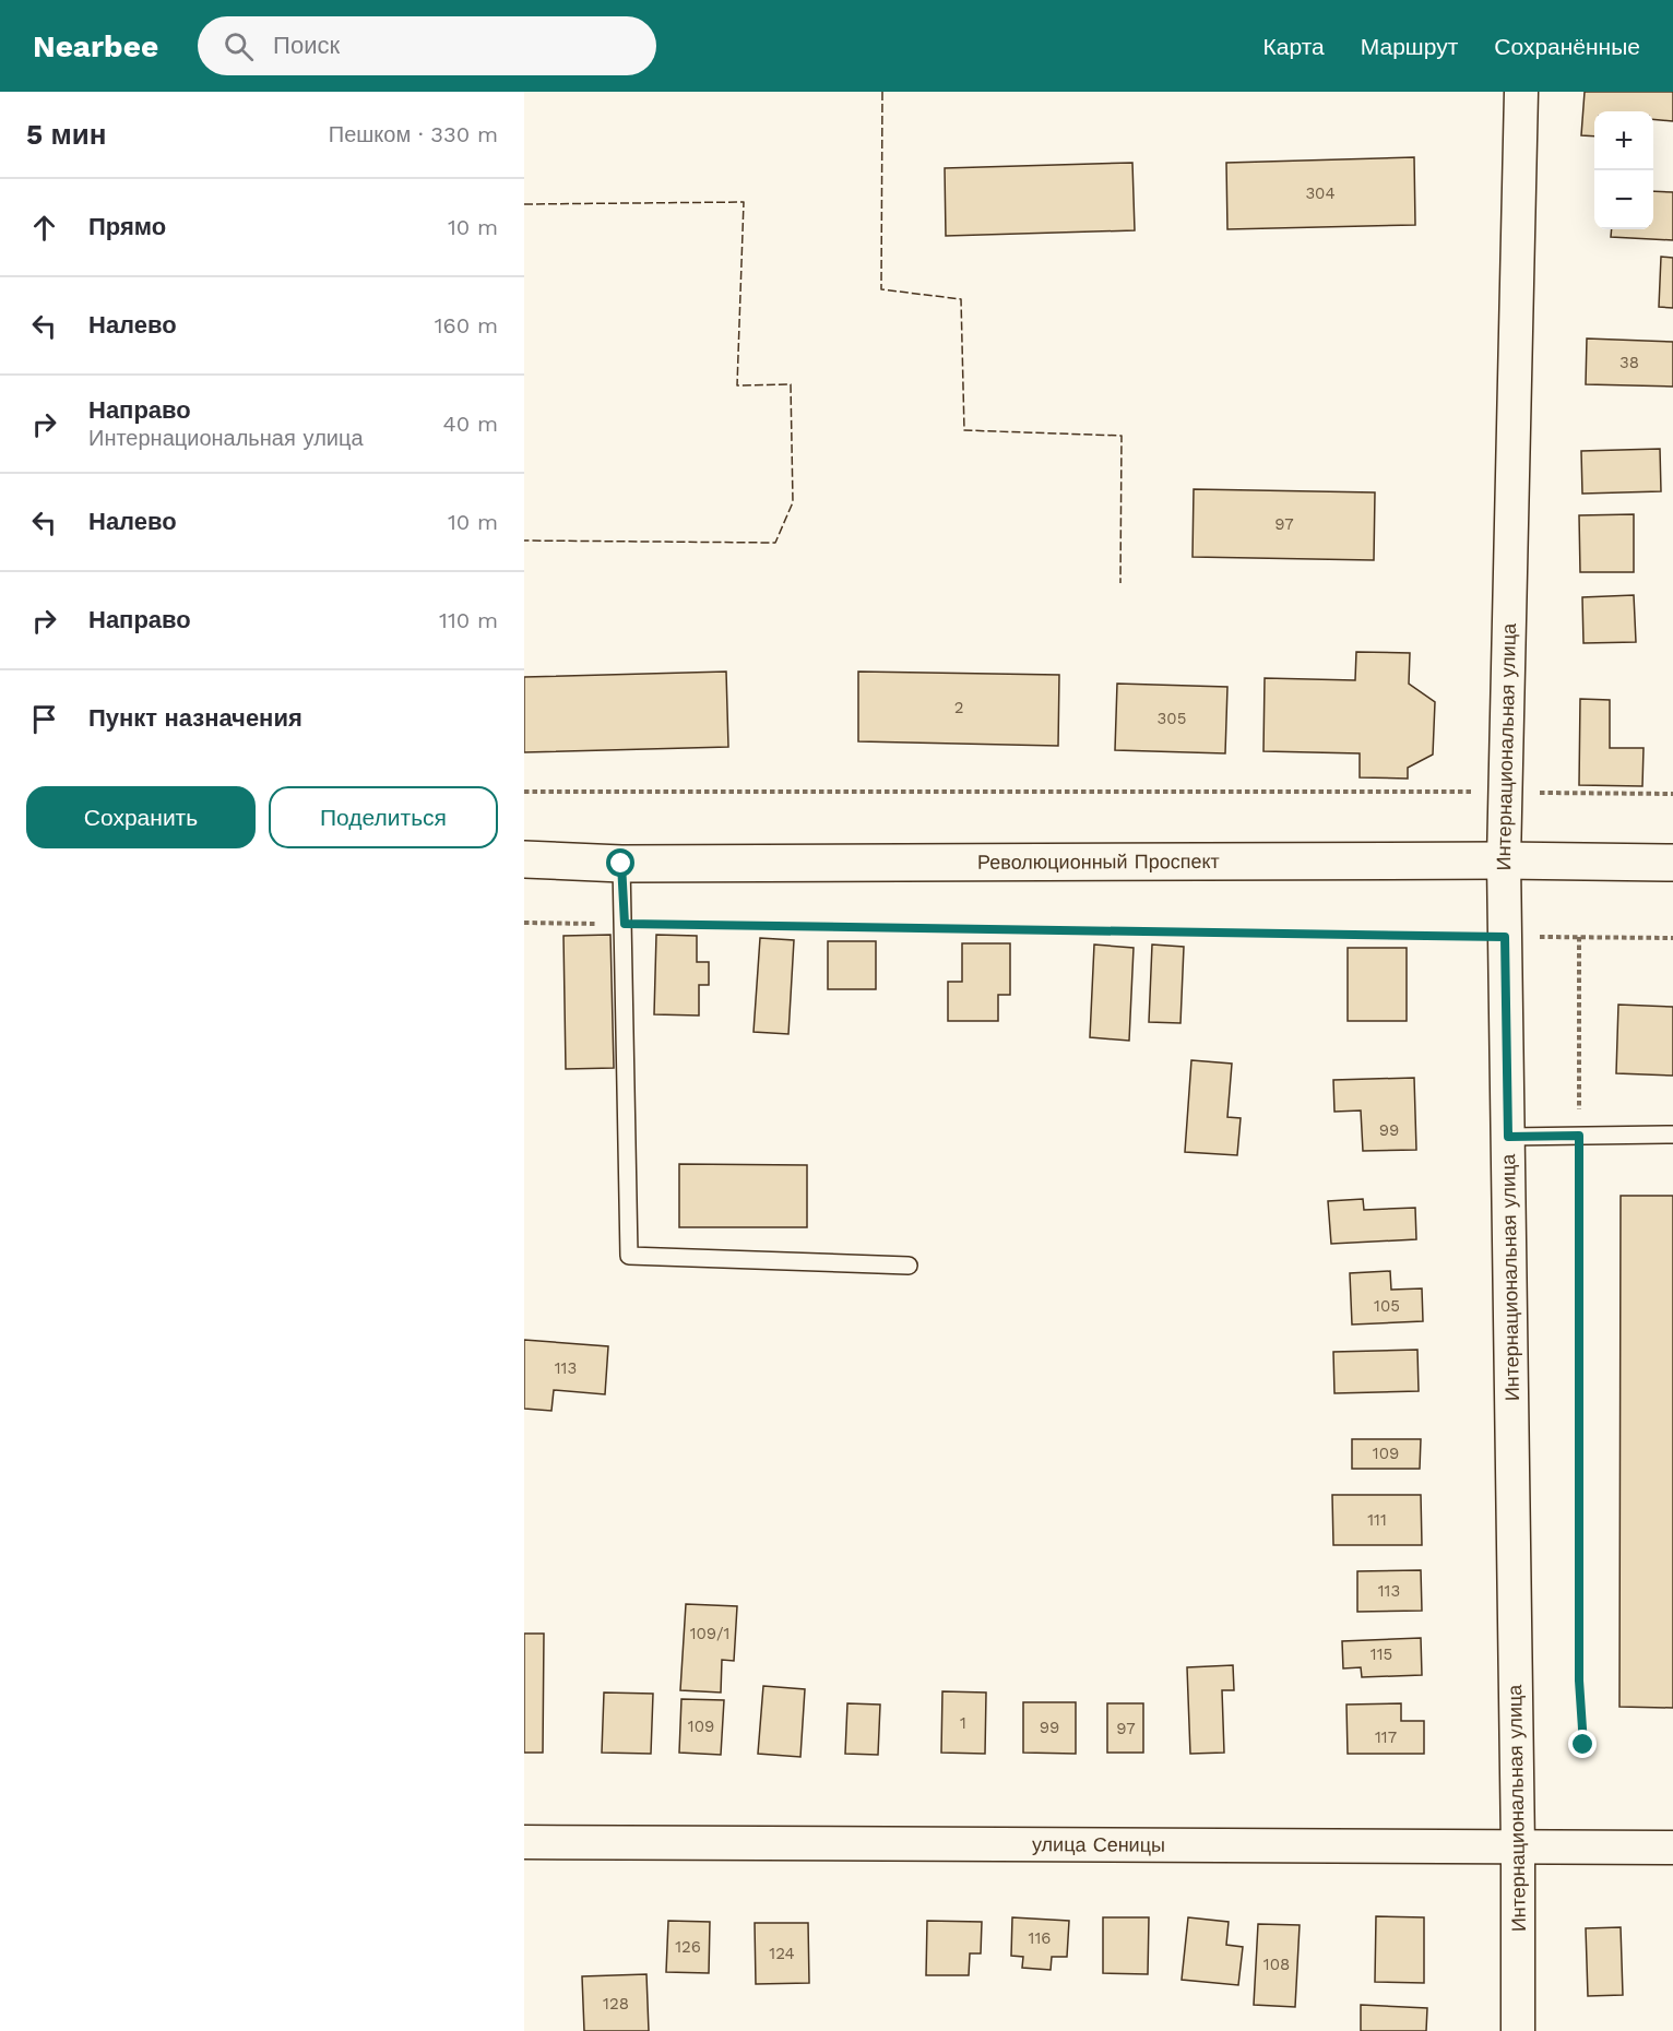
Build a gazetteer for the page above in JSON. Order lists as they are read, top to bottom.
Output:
{
  "streets": {
    "street": ["Интернациональная улица", "Революционный Проспект", "улица Сеницы"]
  },
  "crossings": [
    ["Интернациональная улица", "Революционный Проспект"],
    ["Интернациональная улица", "улица Сеницы"]
  ],
  "house_numbers": [
    "304",
    "38",
    "97",
    "2",
    "305",
    "99",
    "105",
    "113",
    "109",
    "111",
    "113",
    "109/1",
    "115",
    "1",
    "109",
    "99",
    "97",
    "117",
    "116",
    "126",
    "124",
    "108",
    "128"
  ],
  "page": {
    "header": "Nearbee",
    "search": "Поиск",
    "nav": ["Карта", "Маршрут", "Сохранённые"],
    "heading": ["5 мин", "Пешком · 330 m"],
    "map_buttons": ["+", "−"],
    "list": [
      ["Прямо", "10 m"],
      ["Налево", "160 m"],
      ["Направо", "Интернациональная улица", "40 m"],
      ["Налево", "10 m"],
      ["Направо", "110 m"],
      "Пункт назначения"
    ],
    "buttons": ["Сохранить", "Поделиться"]
  }
}
